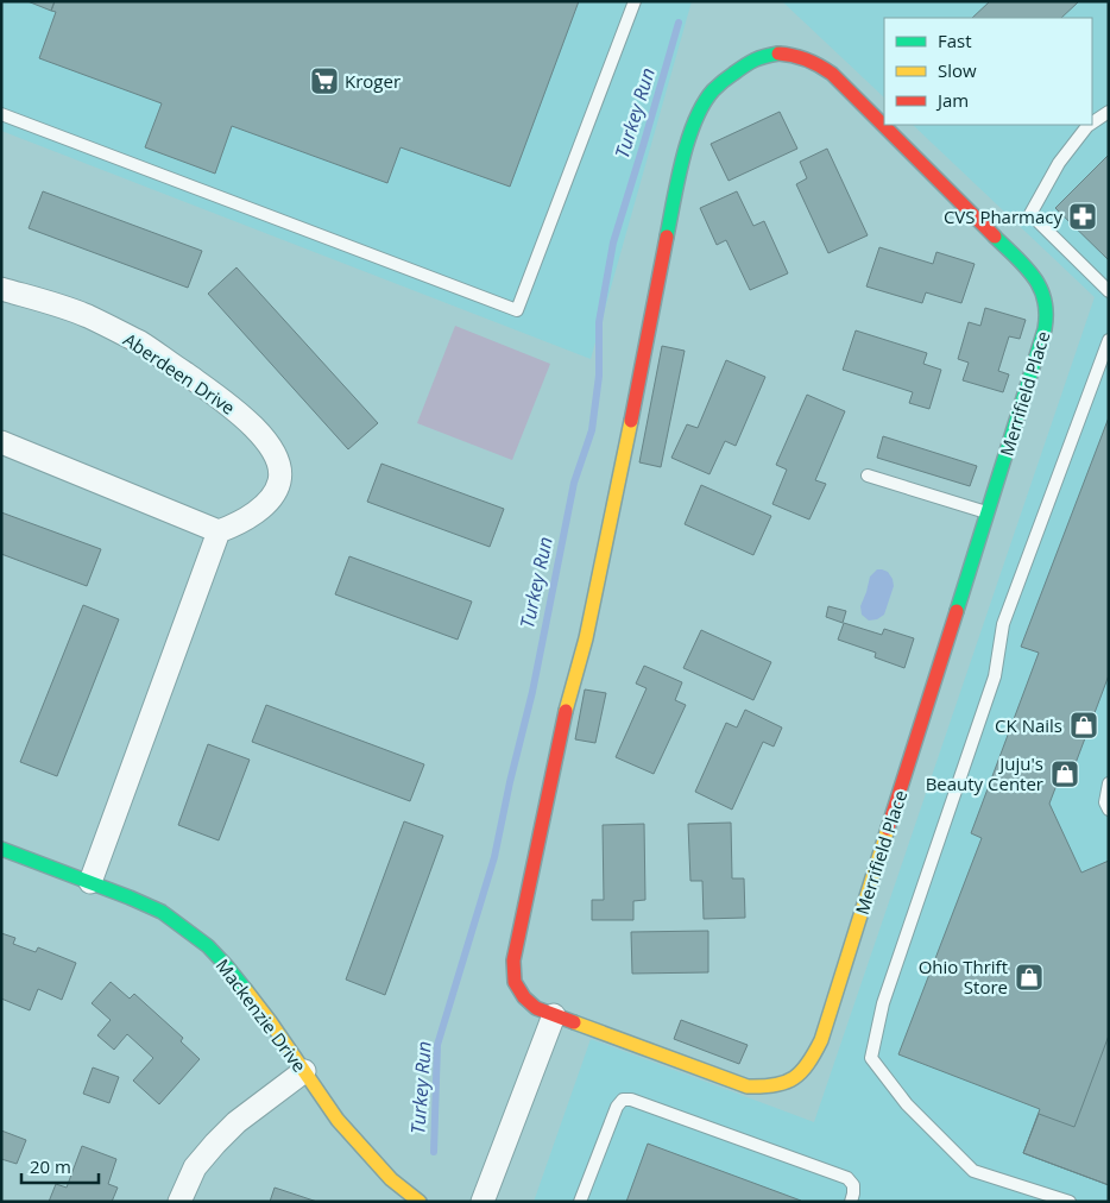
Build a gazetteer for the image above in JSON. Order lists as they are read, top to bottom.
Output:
{
  "streets": {
    "street": ["Aberdeen Drive", "Merrifield Place", "Mackenzie Drive"]
  },
  "water": ["Turkey Run"],
  "places": {
    "supermarket": ["Kroger"],
    "pharmacy": ["CVS Pharmacy"],
    "shop": ["CK Nails", "Juju's Beauty Center", "Ohio Thrift Store"]
  },
  "legend": ["Fast", "Slow", "Jam"],
  "scale_bar": "20 m"
}
